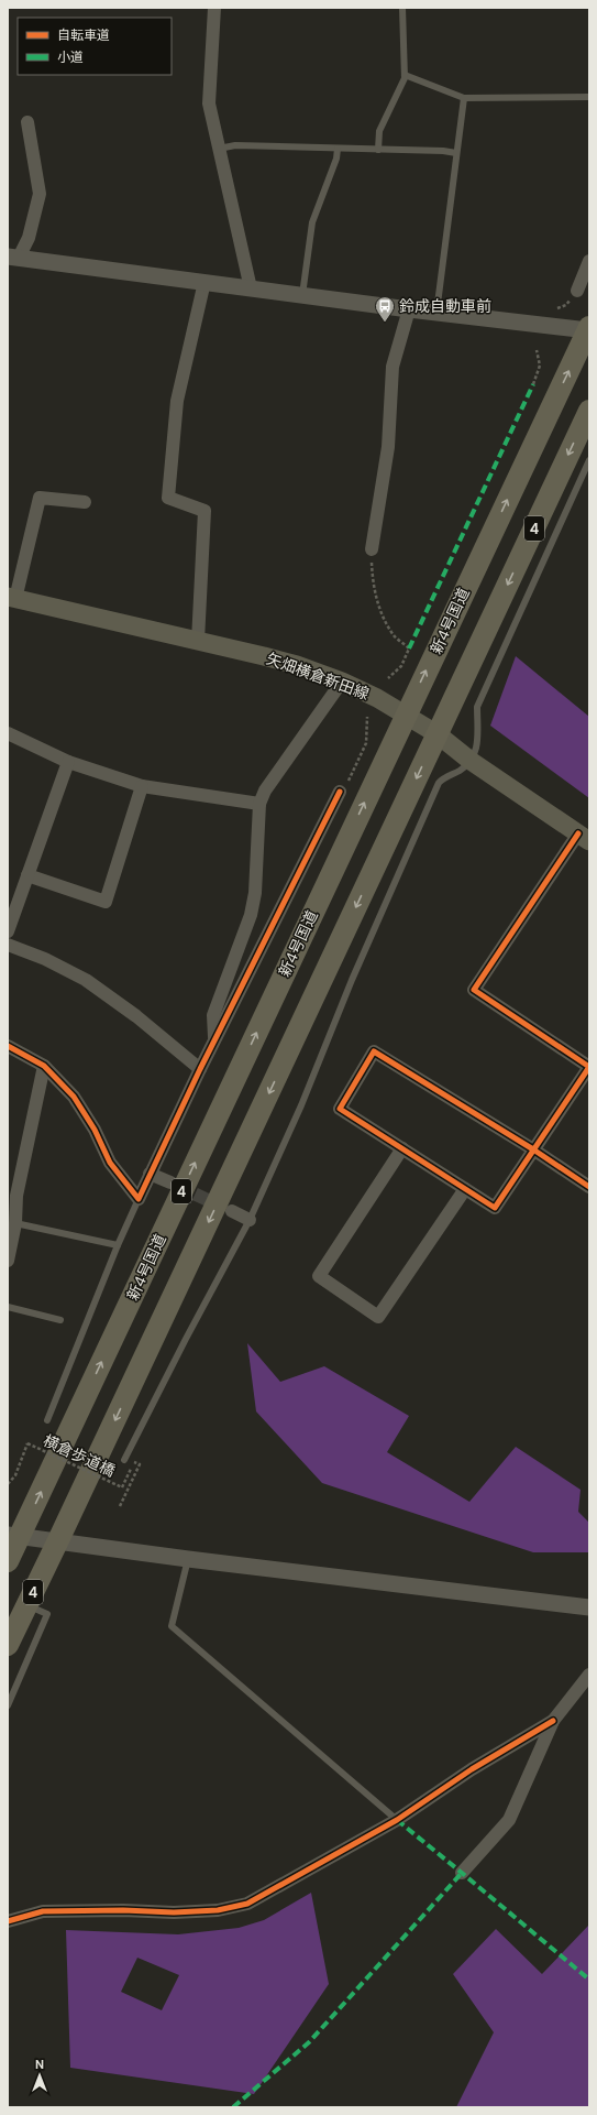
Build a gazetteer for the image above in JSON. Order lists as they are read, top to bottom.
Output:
{
  "streets": {
    "highway": ["4", "新4号国道"],
    "main road": ["矢畑横倉新田線"],
    "path": ["横倉歩道橋"]
  },
  "crossings": [
    ["4", "矢畑横倉新田線"],
    ["新4号国道", "矢畑横倉新田線"]
  ],
  "places": {
    "bus stop": ["鈴成自動車前"]
  },
  "legend": ["自転車道", "小道"],
  "north": "top"
}
